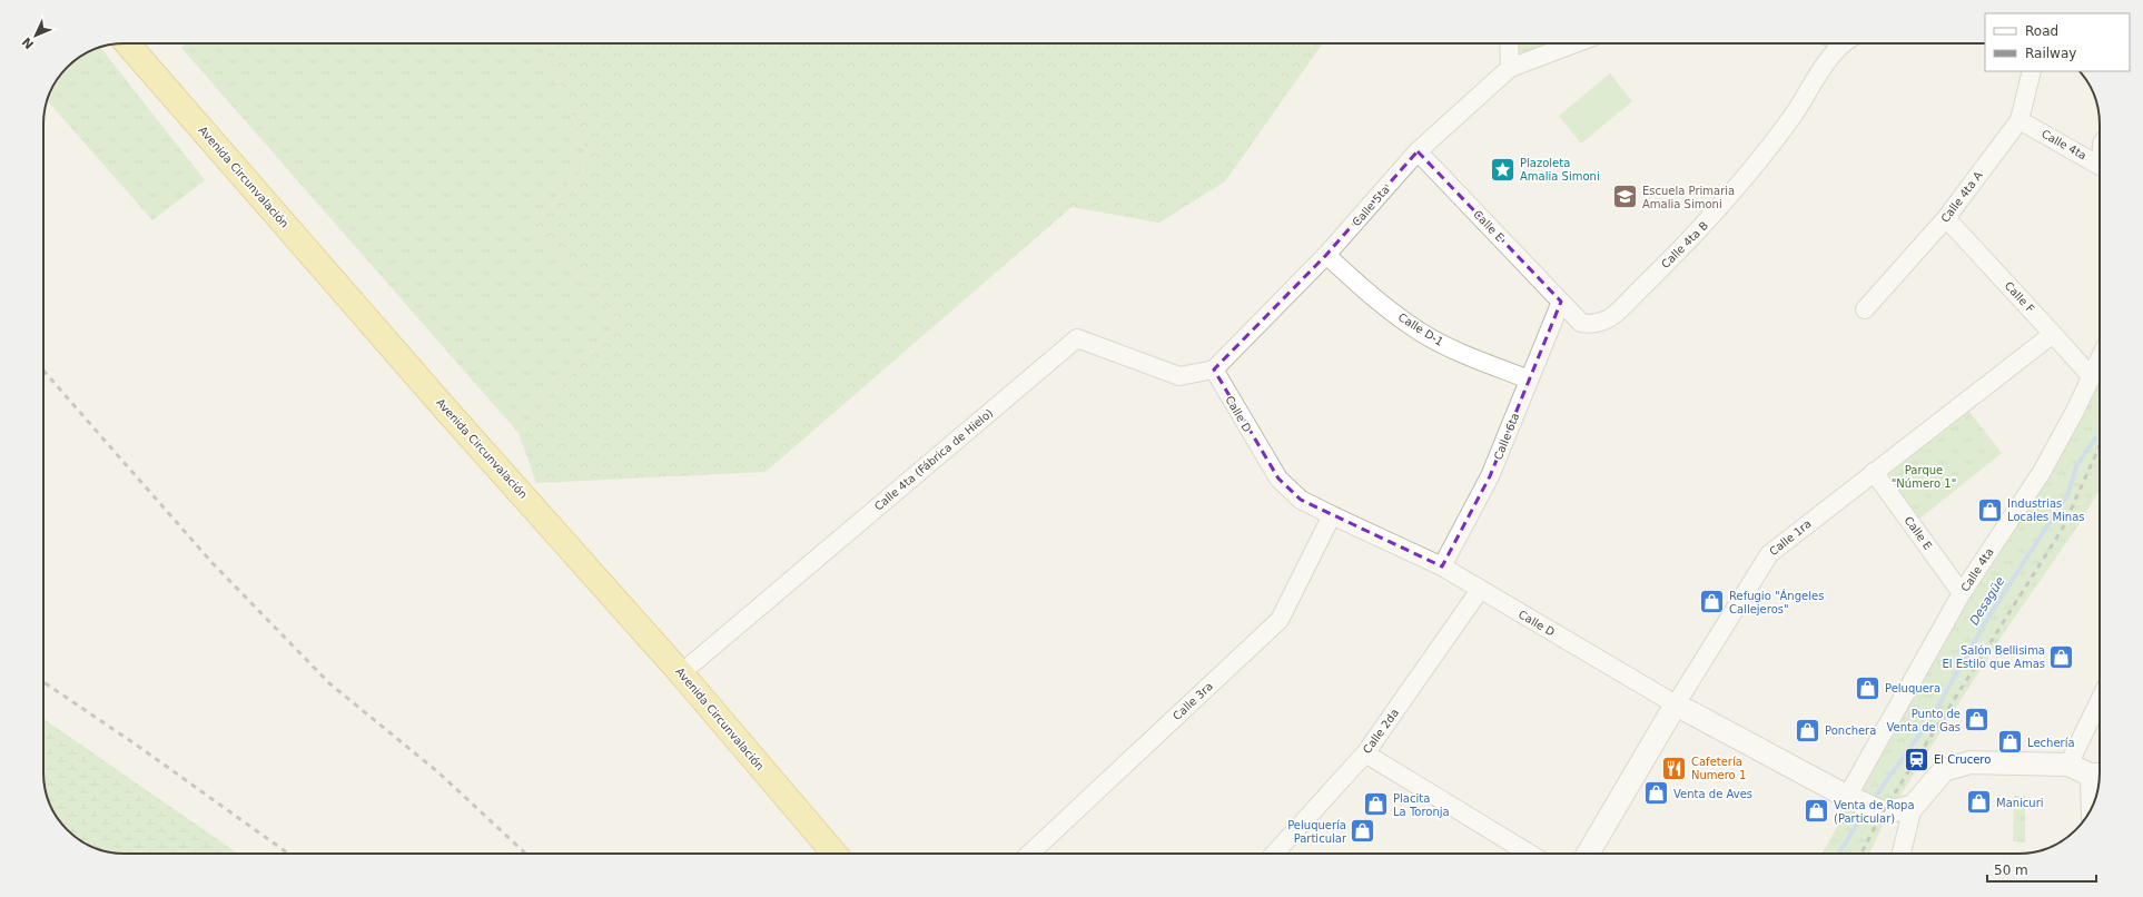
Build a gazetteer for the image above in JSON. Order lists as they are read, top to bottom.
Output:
{
  "streets": {
    "highway": ["Avenida Circunvalación"],
    "street": [
      "Calle 4ta",
      "Calle 4ta A",
      "Calle 5ta",
      "Calle E",
      "Calle 4ta B",
      "Calle F",
      "Calle D-1",
      "Calle D",
      "Calle 6ta",
      "Calle 4ta (Fábrica de Hielo)",
      "Calle 1ra",
      "Calle 3ra",
      "Calle 2da"
    ]
  },
  "crossings": [
    ["Calle 4ta", "Calle 4ta A"],
    ["Calle 4ta", "Calle E"],
    ["Calle 4ta", "Calle F"],
    ["Calle 4ta", "Calle D"],
    ["Avenida Circunvalación", "Calle 4ta (Fábrica de Hielo)"],
    ["Calle 4ta A", "Calle F"],
    ["Calle 5ta", "Calle E"],
    ["Calle 5ta", "Calle D-1"],
    ["Calle 5ta", "Calle D"],
    ["Calle 5ta", "Calle 4ta (Fábrica de Hielo)"],
    ["Calle E", "Calle 4ta B"],
    ["Calle E", "Calle 6ta"],
    ["Calle E", "Calle 1ra"],
    ["Calle 4ta B", "Calle 6ta"],
    ["Calle F", "Calle 1ra"],
    ["Calle D-1", "Calle 6ta"],
    ["Calle D", "Calle 6ta"],
    ["Calle D", "Calle 4ta (Fábrica de Hielo)"],
    ["Calle D", "Calle 1ra"],
    ["Calle D", "Calle 3ra"],
    ["Calle D", "Calle 2da"]
  ],
  "water": ["Desagüe"],
  "parks": ["Parque \"Número 1\""],
  "places": {
    "place": ["Plazoleta Amalia Simoni"],
    "school or university": ["Escuela Primaria Amalia Simoni"],
    "shop": [
      "Industrias Locales Minas",
      "Refugio \"Ángeles Callejeros\"",
      "Salón Bellisima El Estilo que Amas",
      "Peluquera",
      "Punto de Venta de Gas",
      "Ponchera",
      "Lechería",
      "Venta de Aves",
      "Manicuri",
      "Placita La Toronja",
      "Venta de Ropa (Particular)",
      "Peluquería Particular"
    ],
    "station": ["El Crucero"],
    "restaurant": ["Cafetería Numero 1"]
  },
  "legend": ["Road", "Railway"],
  "scale_bar": "50 m",
  "north": "bottom left"
}
